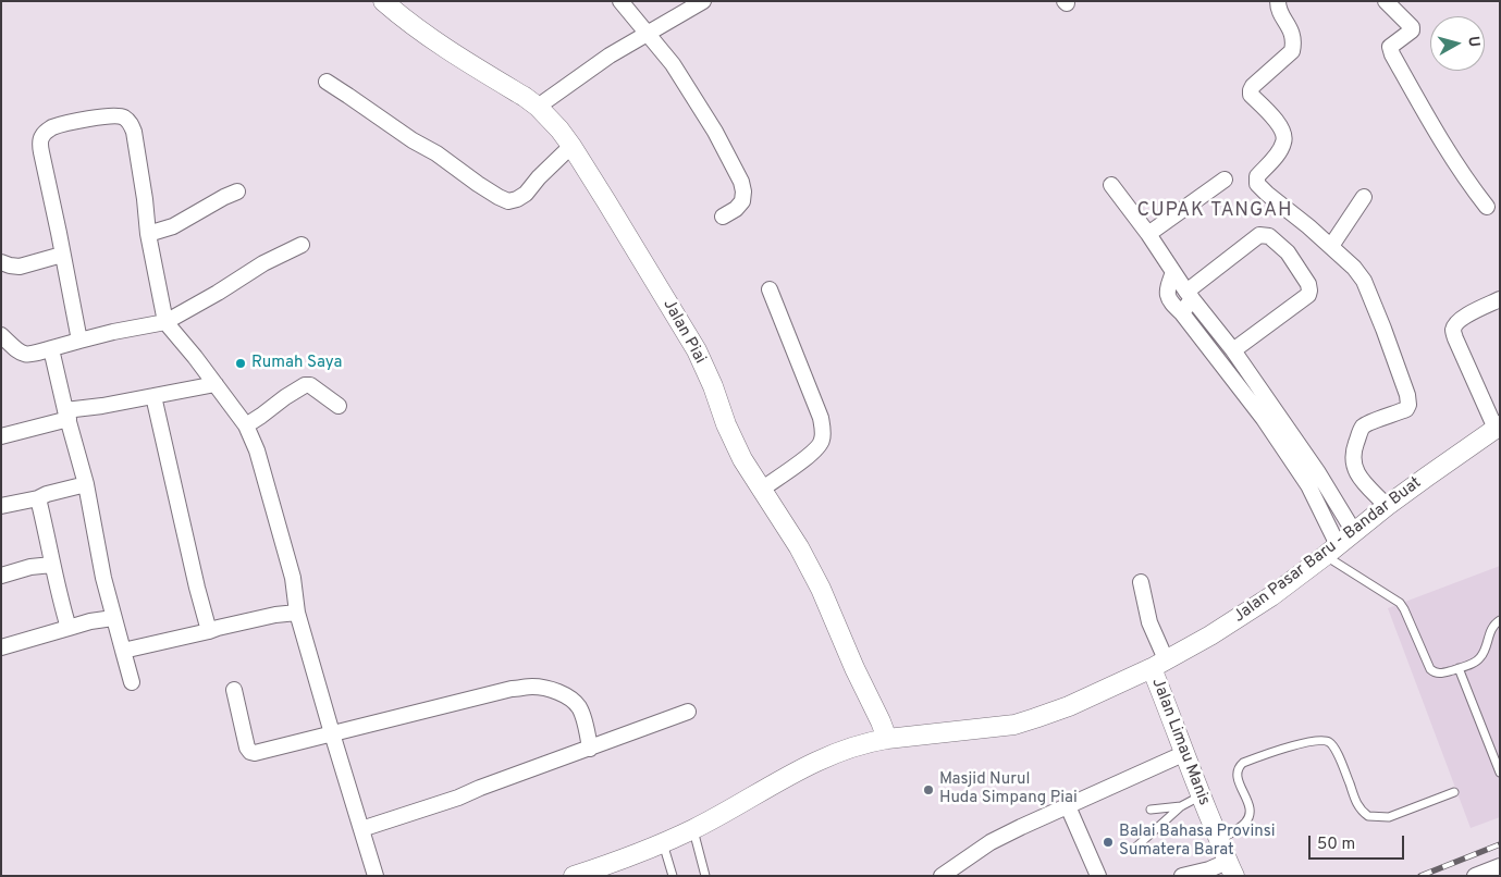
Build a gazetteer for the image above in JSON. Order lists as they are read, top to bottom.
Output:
{
  "streets": {
    "street": ["Jalan Piai", "Jalan Pasar Baru - Bandar Buat", "Jalan Limau Manis"]
  },
  "crossings": [
    ["Jalan Piai", "Jalan Pasar Baru - Bandar Buat"],
    ["Jalan Pasar Baru - Bandar Buat", "Jalan Limau Manis"]
  ],
  "districts": ["CUPAK TANGAH"],
  "places": ["Rumah Saya", "Masjid Nurul Huda Simpang Piai", "Balai Bahasa Provinsi Sumatera Barat"],
  "scale_bar": "50 m",
  "north": "right"
}
